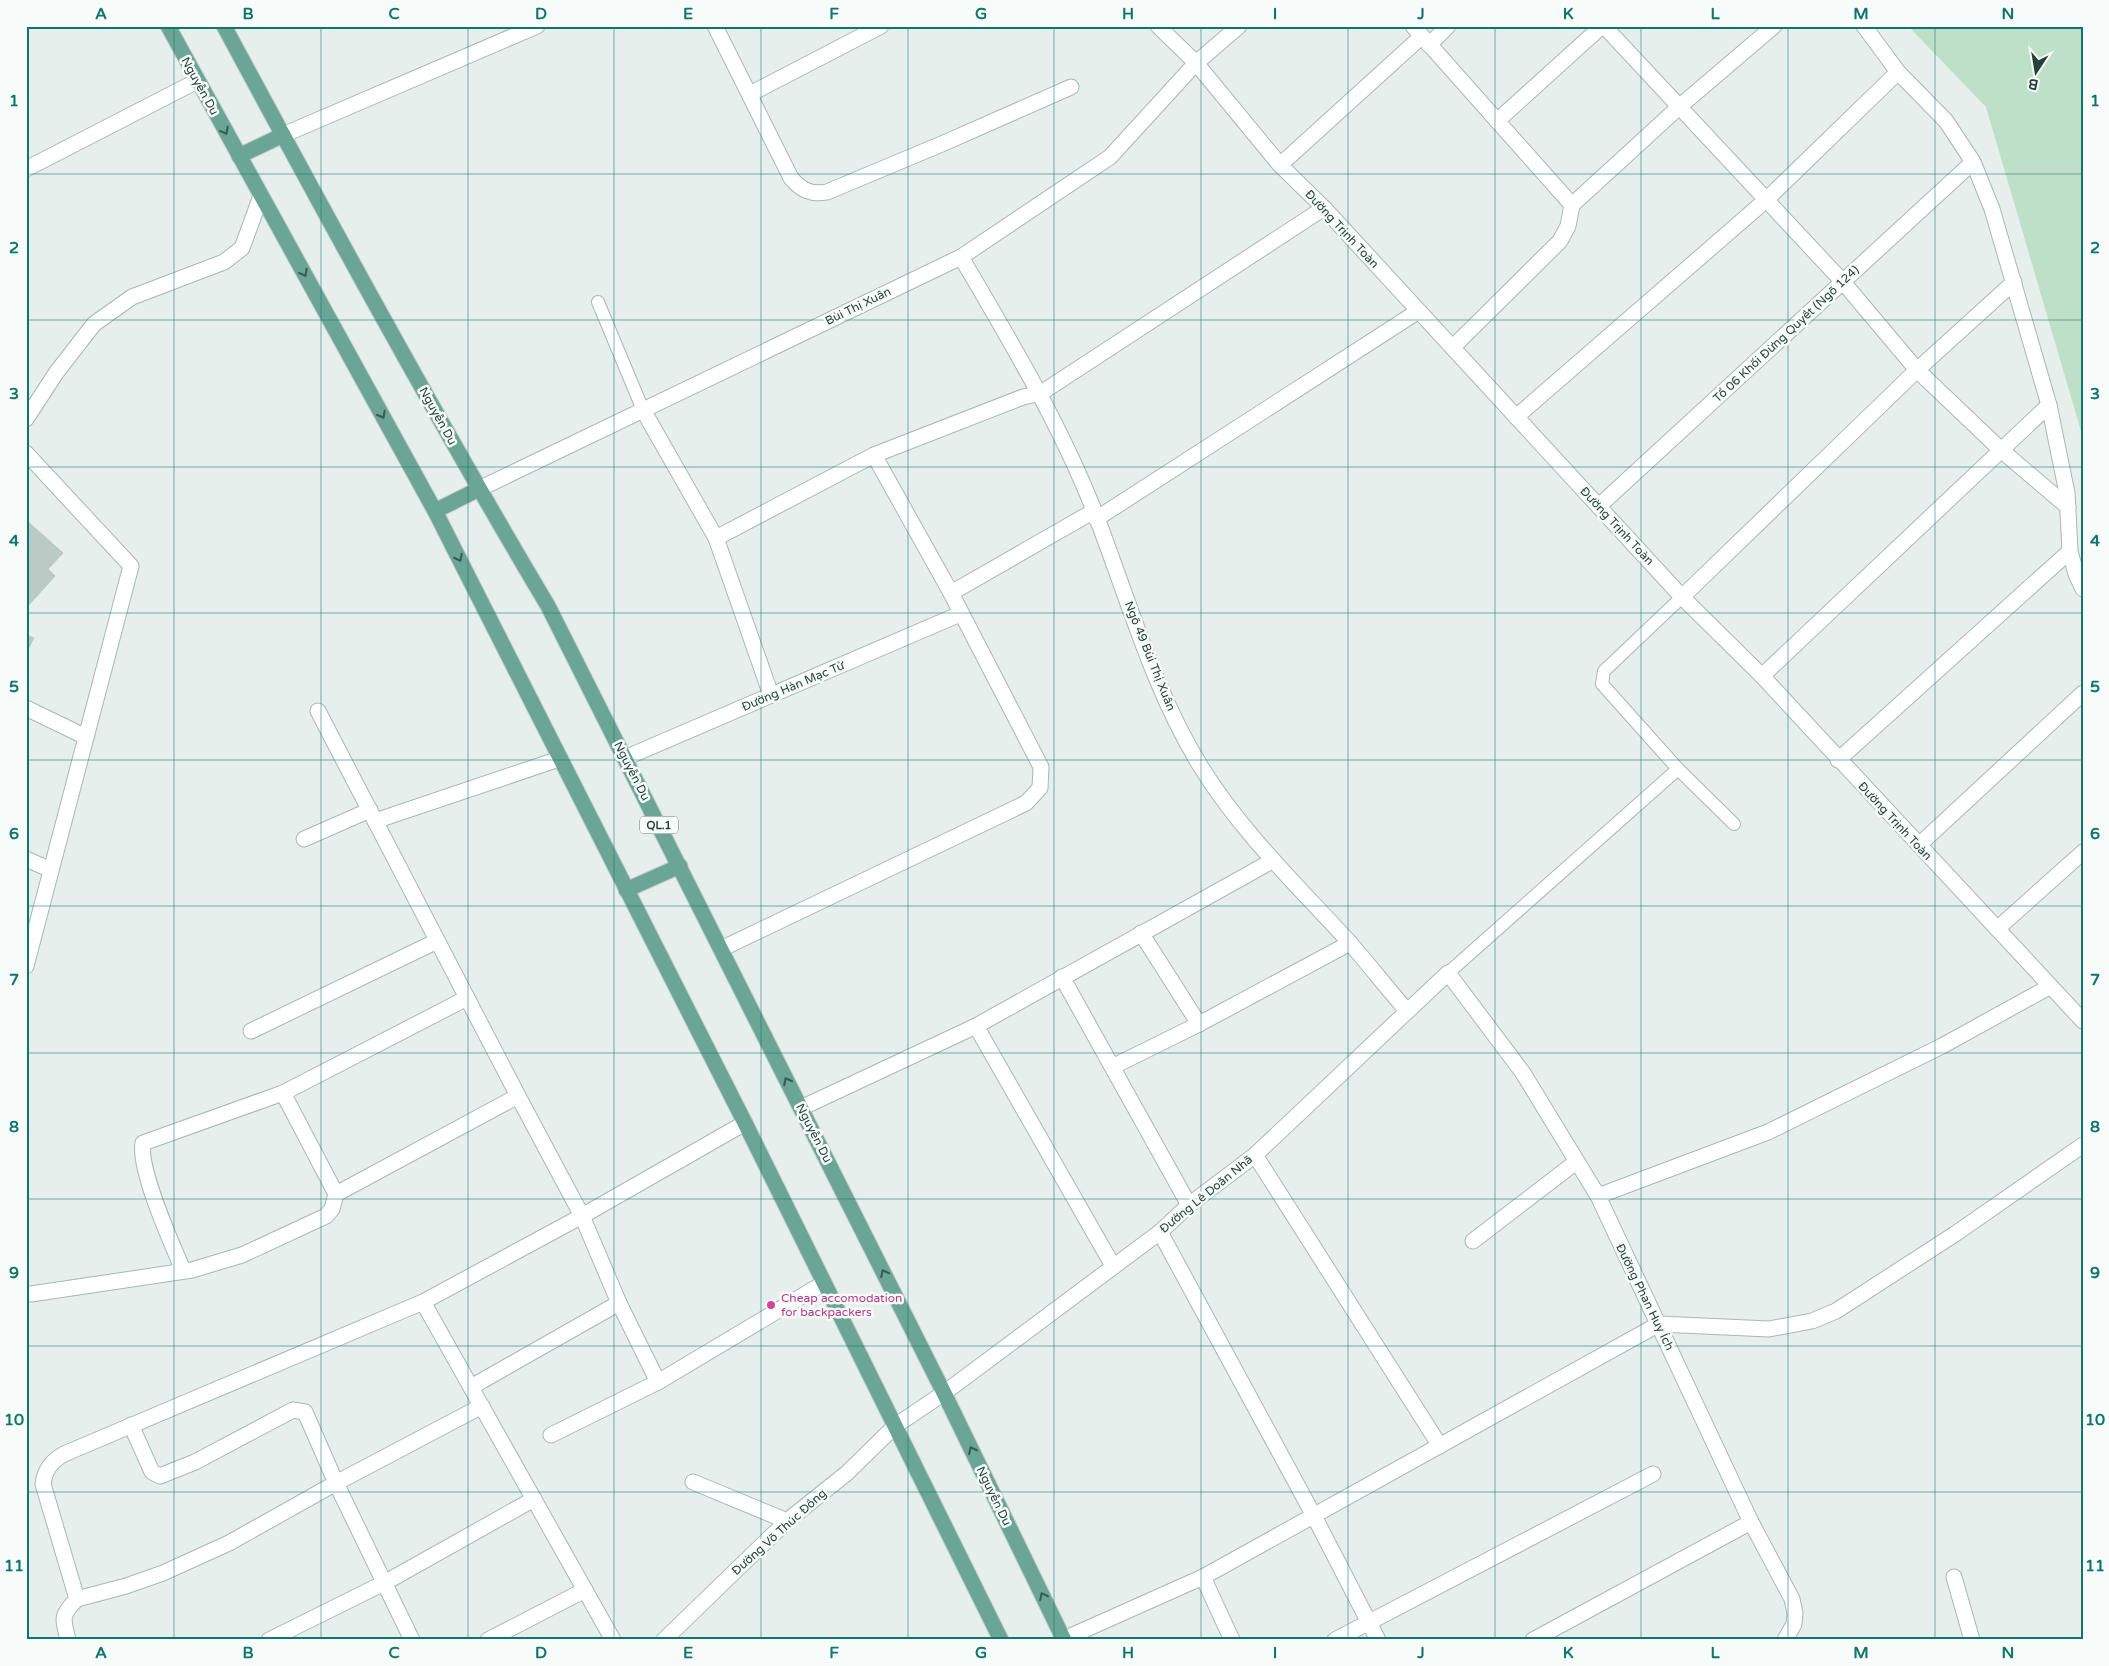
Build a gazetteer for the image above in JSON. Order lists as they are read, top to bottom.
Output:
{
  "streets": {
    "main road": ["Nguyễn Du", "QL.1"],
    "street": [
      "Đường Trịnh Toàn",
      "Bùi Thị Xuân",
      "Tổ 06 Khối Đừng Quyềt (Ngõ 124)",
      "Ngõ 49 Bùi Thị Xuân",
      "Đường Hàn Mạc Tử",
      "Đường Lê Doãn Nhã",
      "Đường Phan Huy Ích",
      "Đường Võ Thúc Đồng"
    ]
  },
  "crossings": [
    ["Nguyễn Du", "Bùi Thị Xuân"],
    ["Nguyễn Du", "Đường Hàn Mạc Tử"],
    ["Nguyễn Du", "Đường Lê Doãn Nhã"],
    ["Nguyễn Du", "Đường Võ Thúc Đồng"],
    ["Đường Trịnh Toàn", "Bùi Thị Xuân"],
    ["Đường Trịnh Toàn", "Tổ 06 Khối Đừng Quyềt (Ngõ 124)"],
    ["Bùi Thị Xuân", "Ngõ 49 Bùi Thị Xuân"],
    ["Ngõ 49 Bùi Thị Xuân", "Đường Lê Doãn Nhã"],
    ["Đường Lê Doãn Nhã", "Đường Phan Huy Ích"],
    ["Đường Lê Doãn Nhã", "Đường Võ Thúc Đồng"]
  ],
  "places": ["Cheap accomodation for backpackers"],
  "north": "bottom",
  "grid": {
    "columns": [
      "A",
      "B",
      "C",
      "D",
      "E",
      "F",
      "G",
      "H",
      "I",
      "J",
      "K",
      "L",
      "M",
      "N"
    ],
    "rows": [
      "1",
      "2",
      "3",
      "4",
      "5",
      "6",
      "7",
      "8",
      "9",
      "10",
      "11"
    ]
  }
}
